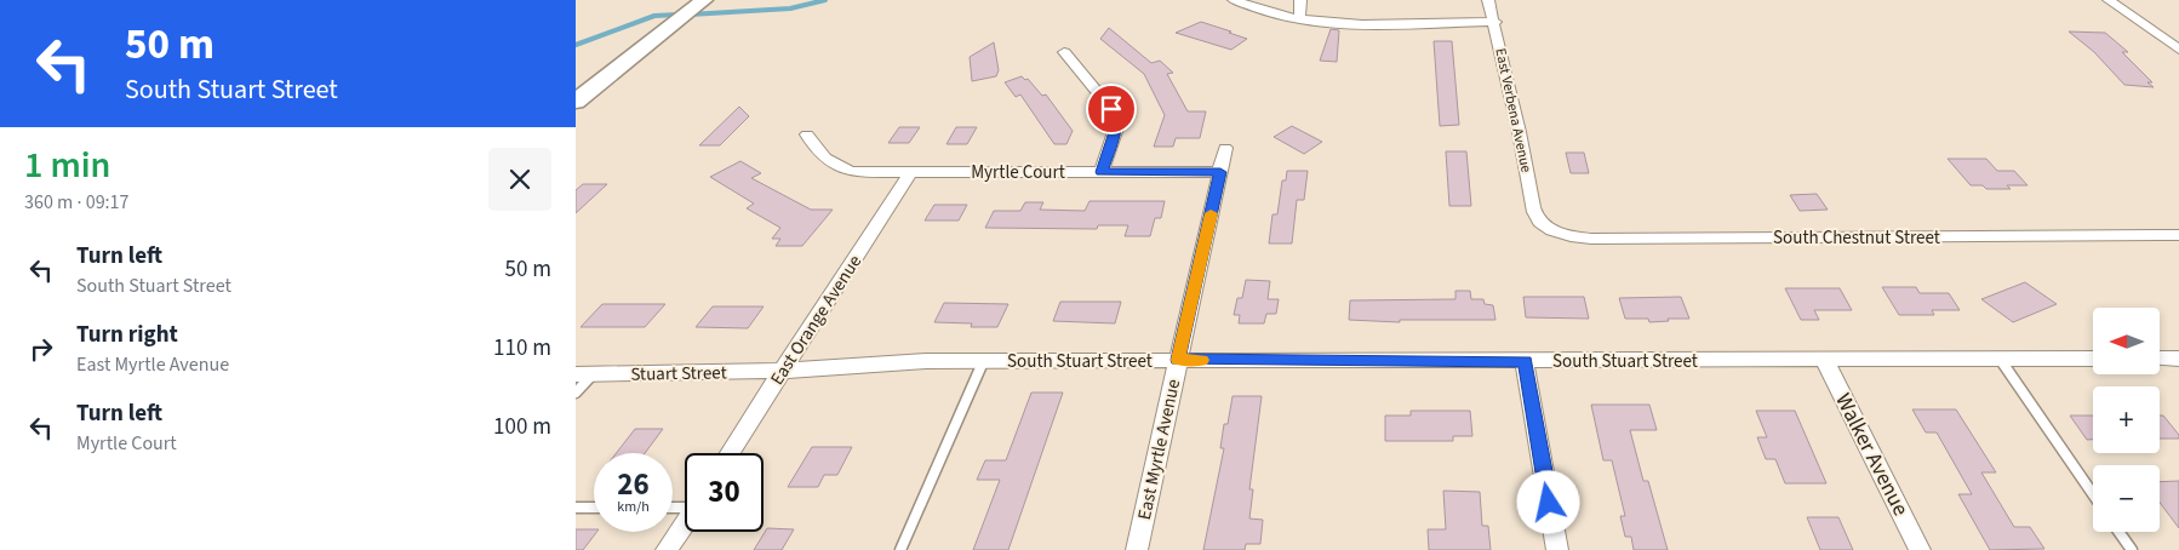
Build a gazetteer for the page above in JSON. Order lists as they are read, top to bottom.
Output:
{
  "streets": {
    "street": [
      "East Verbena Avenue",
      "Myrtle Court",
      "South Chestnut Street",
      "East Orange Avenue",
      "South Stuart Street",
      "Stuart Street",
      "East Myrtle Avenue",
      "Walker Avenue"
    ]
  },
  "crossings": [
    ["East Verbena Avenue", "South Chestnut Street"],
    ["Myrtle Court", "East Orange Avenue"],
    ["Myrtle Court", "East Myrtle Avenue"],
    ["East Orange Avenue", "South Stuart Street"],
    ["East Orange Avenue", "Stuart Street"],
    ["South Stuart Street", "Stuart Street"],
    ["South Stuart Street", "East Myrtle Avenue"],
    ["South Stuart Street", "Walker Avenue"]
  ],
  "north": "left",
  "page": {
    "turn": ["50 m", "South Stuart Street"],
    "heading": ["1 min", "360 m · 09:17"],
    "list": [
      {
        "name": "Turn left",
        "note": "South Stuart Street",
        "value": "50 m"
      },
      {
        "name": "Turn right",
        "note": "East Myrtle Avenue",
        "value": "110 m"
      },
      {
        "name": "Turn left",
        "note": "Myrtle Court",
        "value": "100 m"
      }
    ],
    "map_buttons": ["+", "−"],
    "speed": "26 km/h",
    "limit": "30"
  }
}
